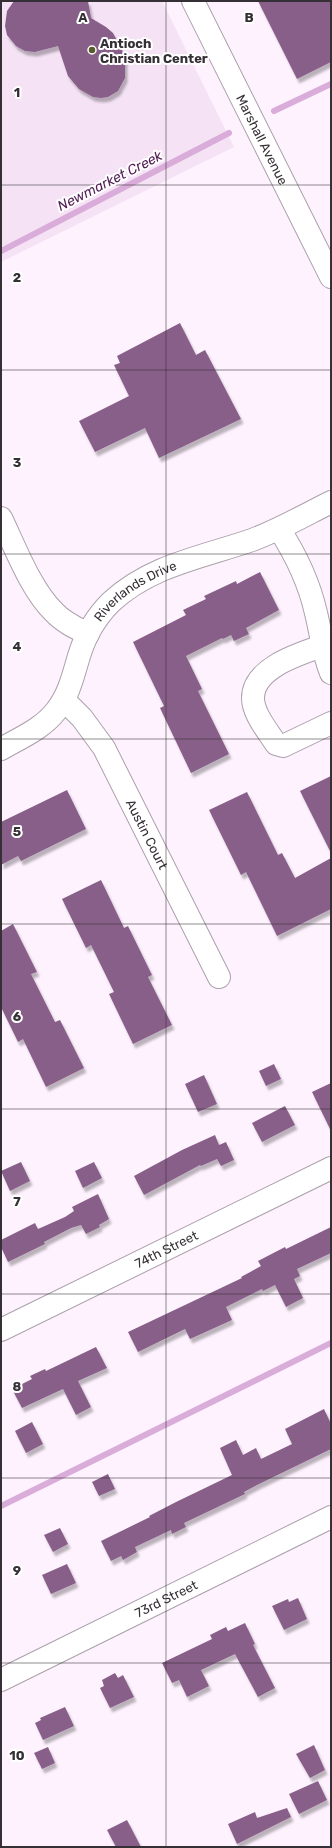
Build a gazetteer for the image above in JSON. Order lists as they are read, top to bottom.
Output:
{
  "streets": {
    "street": [
      "Marshall Avenue",
      "Riverlands Drive",
      "Austin Court",
      "74th Street",
      "73rd Street"
    ]
  },
  "crossings": [
    ["Riverlands Drive", "Austin Court"]
  ],
  "water": ["Newmarket Creek"],
  "places": ["Antioch Christian Center"],
  "grid": {
    "columns": ["A", "B"],
    "rows": [
      "1",
      "2",
      "3",
      "4",
      "5",
      "6",
      "7",
      "8",
      "9",
      "10"
    ]
  }
}
